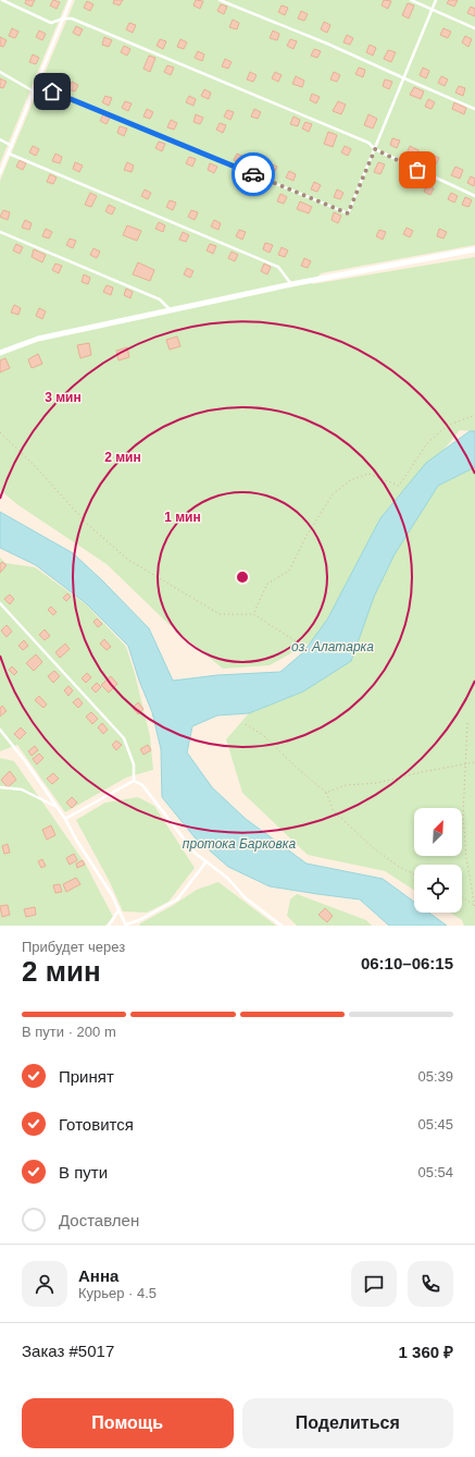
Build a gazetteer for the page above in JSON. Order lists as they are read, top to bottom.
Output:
{
  "water": ["оз. Алатарка", "протока Барковка"],
  "north": "top right",
  "page": {
    "heading": ["2 мин", "Прибудет через", "06:10–06:15"],
    "panel": [
      "Анна",
      "Курьер · 4.5",
      "Заказ #5017",
      "1 360 ₽"
    ],
    "bar": "В пути · 200 m",
    "list": [
      ["Принят", "05:39"],
      ["Готовится", "05:45"],
      ["В пути", "05:54"],
      "Доставлен"
    ],
    "buttons": ["Помощь", "Поделиться"]
  },
  "rings": ["3 мин", "2 мин", "1 мин"]
}
